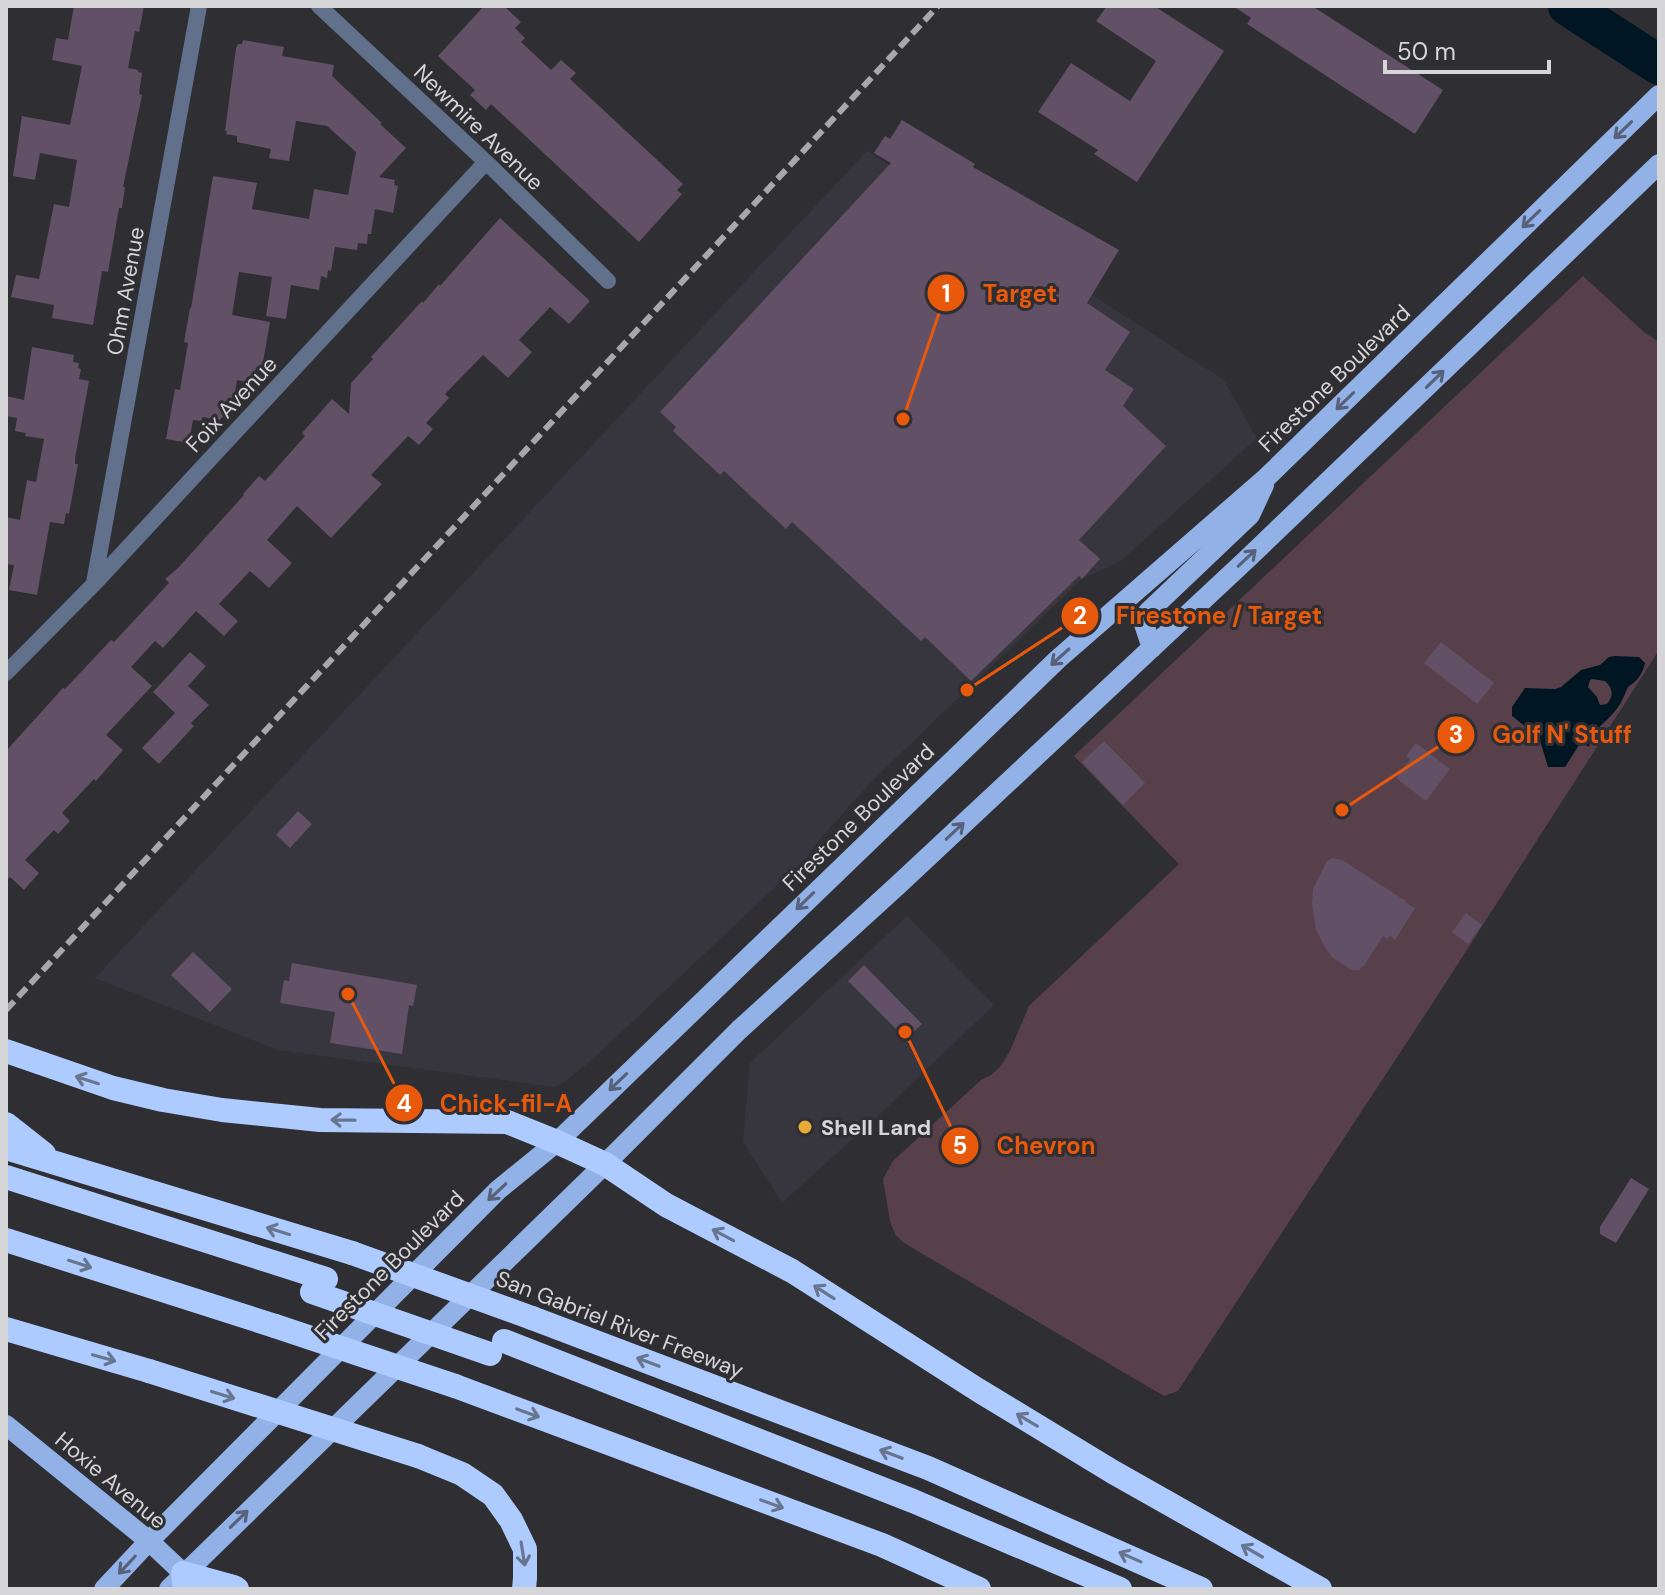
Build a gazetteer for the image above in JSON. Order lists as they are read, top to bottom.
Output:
{
  "streets": {
    "highway": ["San Gabriel River Freeway"],
    "main road": ["Firestone Boulevard", "Hoxie Avenue"],
    "street": ["Newmire Avenue", "Ohm Avenue", "Foix Avenue"]
  },
  "crossings": [
    ["Newmire Avenue", "Foix Avenue"],
    ["Ohm Avenue", "Foix Avenue"],
    ["Firestone Boulevard", "Hoxie Avenue"]
  ],
  "places": [
    "Target",
    "Firestone / Target",
    "Golf N' Stuff",
    "Chick-fil-A",
    "Chevron",
    "Shell Land"
  ],
  "scale_bar": "50 m"
}
